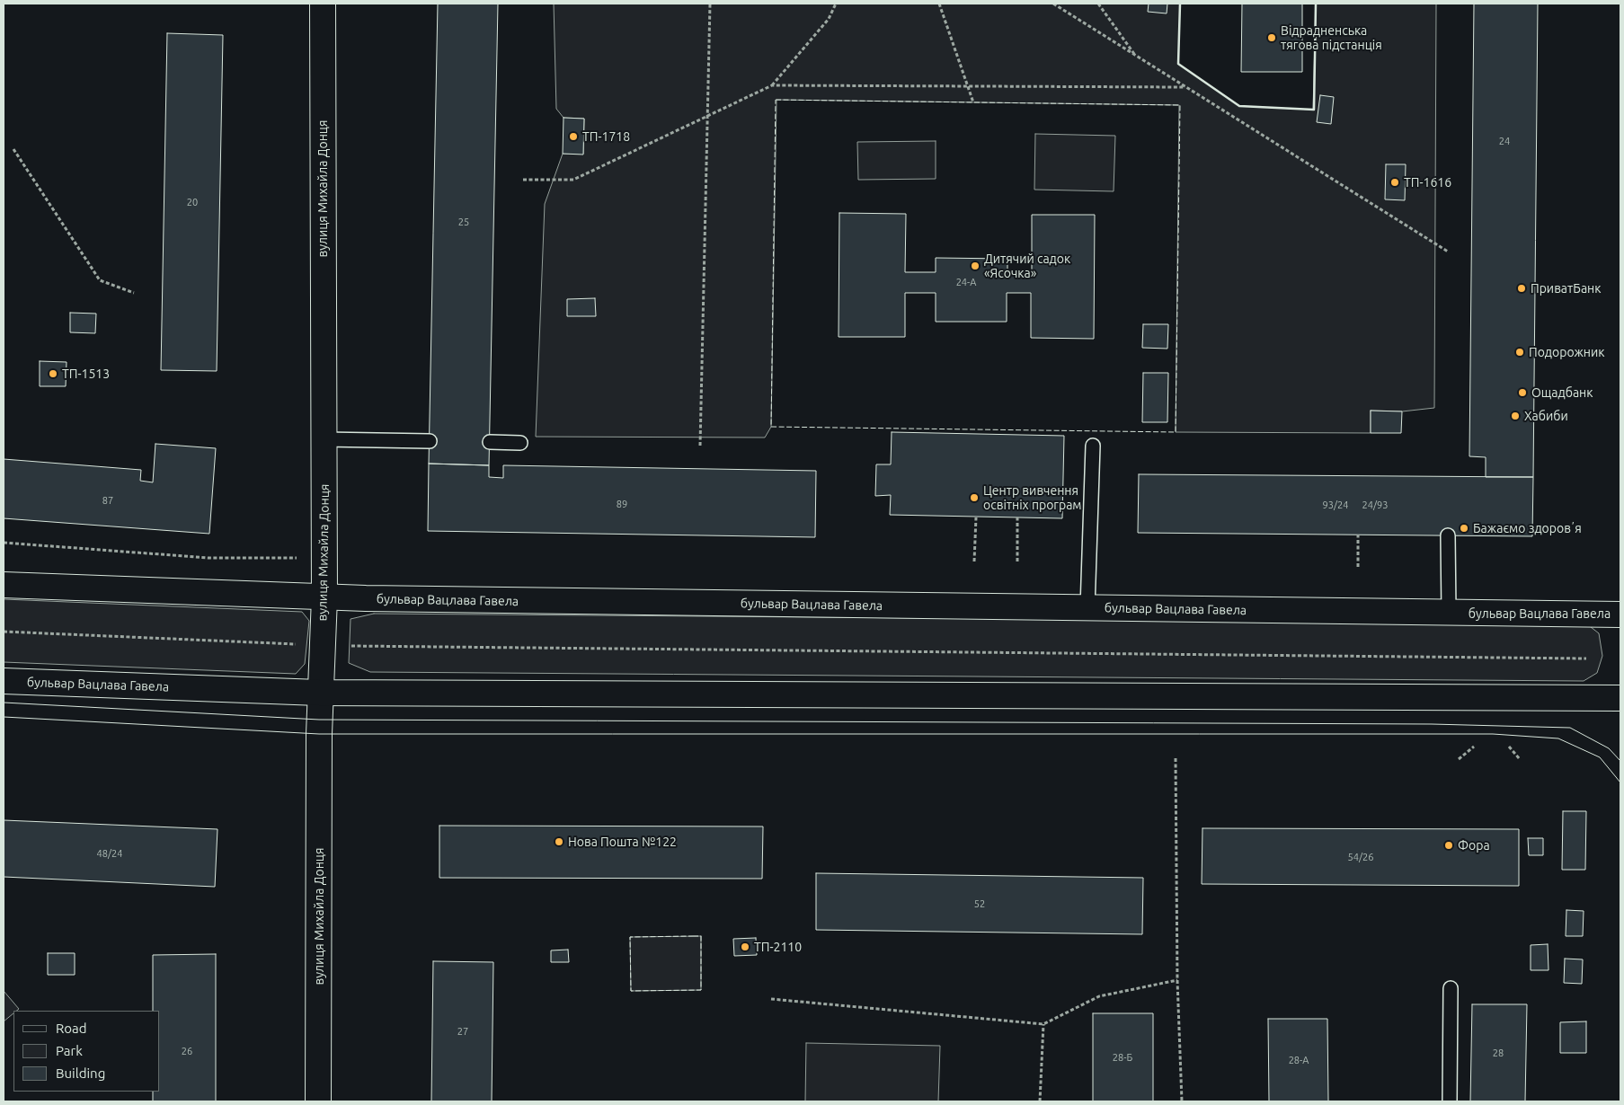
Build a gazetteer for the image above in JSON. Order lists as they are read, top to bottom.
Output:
{
  "streets": {
    "main road": ["вулиця Михайла Донця", "бульвар Вацлава Гавела"]
  },
  "crossings": [
    ["вулиця Михайла Донця", "бульвар Вацлава Гавела"]
  ],
  "places": [
    "Відрадненська тягова підстанція",
    "ТП-1718",
    "ТП-1616",
    "Дитячий садок «Ясочка»",
    "ПриватБанк",
    "Подорожник",
    "ТП-1513",
    "Ощадбанк",
    "Хабиби",
    "Центр вивчення освітніх програм",
    "Бажаємо здоровʼя",
    "Нова Пошта №122",
    "Фора",
    "ТП-2110"
  ],
  "house_numbers": [
    "24",
    "20",
    "25",
    "24-А",
    "87",
    "89",
    "93/24",
    "24/93",
    "48/24",
    "54/26",
    "52",
    "27",
    "26",
    "28",
    "28-Б",
    "28-А"
  ],
  "legend": ["Road", "Park", "Building"]
}
